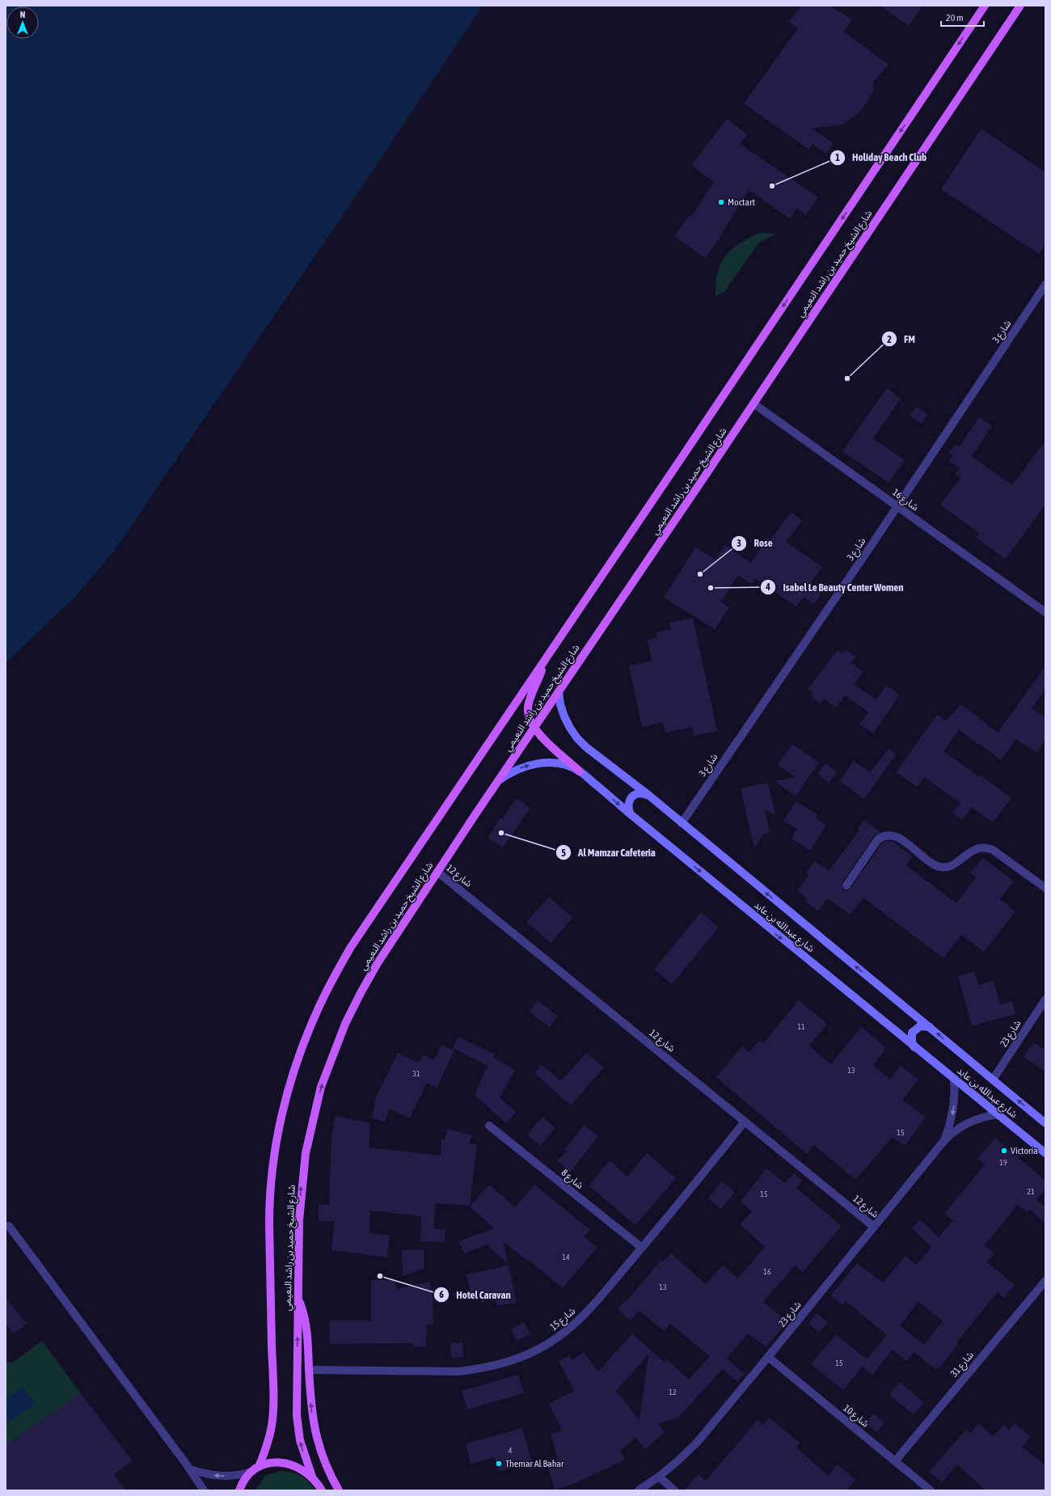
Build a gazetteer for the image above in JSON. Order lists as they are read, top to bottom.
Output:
{
  "streets": {
    "main road": ["شارع الشيخ حميد بن راشد النعيمي", "شارع عبدالله بن عابد"],
    "street": [
      "شارع 3",
      "شارع 16",
      "شارع 12",
      "شارع 23",
      "شارع 8",
      "شارع 15",
      "شارع 31",
      "شارع 10"
    ]
  },
  "crossings": [
    ["شارع الشيخ حميد بن راشد النعيمي", "شارع 16"],
    ["شارع الشيخ حميد بن راشد النعيمي", "شارع 12"],
    ["شارع الشيخ حميد بن راشد النعيمي", "شارع عبدالله بن عابد"],
    ["شارع 3", "شارع 16"],
    ["شارع 3", "شارع عبدالله بن عابد"],
    ["شارع 12", "شارع 23"],
    ["شارع 12", "شارع 15"],
    ["شارع عبدالله بن عابد", "شارع 23"],
    ["شارع 23", "شارع 10"],
    ["شارع 8", "شارع 15"],
    ["شارع 31", "شارع 10"]
  ],
  "places": [
    "Holiday Beach Club",
    "Moctart",
    "FM",
    "Rose",
    "Isabel Le Beauty Center Women",
    "Al Mamzar Cafeteria",
    "Victoria",
    "Hotel Caravan",
    "Themar Al Bahar"
  ],
  "house_numbers": [
    "11",
    "13",
    "31",
    "15",
    "19",
    "21",
    "15",
    "14",
    "16",
    "13",
    "15",
    "12",
    "4"
  ],
  "scale_bar": "20 m",
  "north": "top"
}
